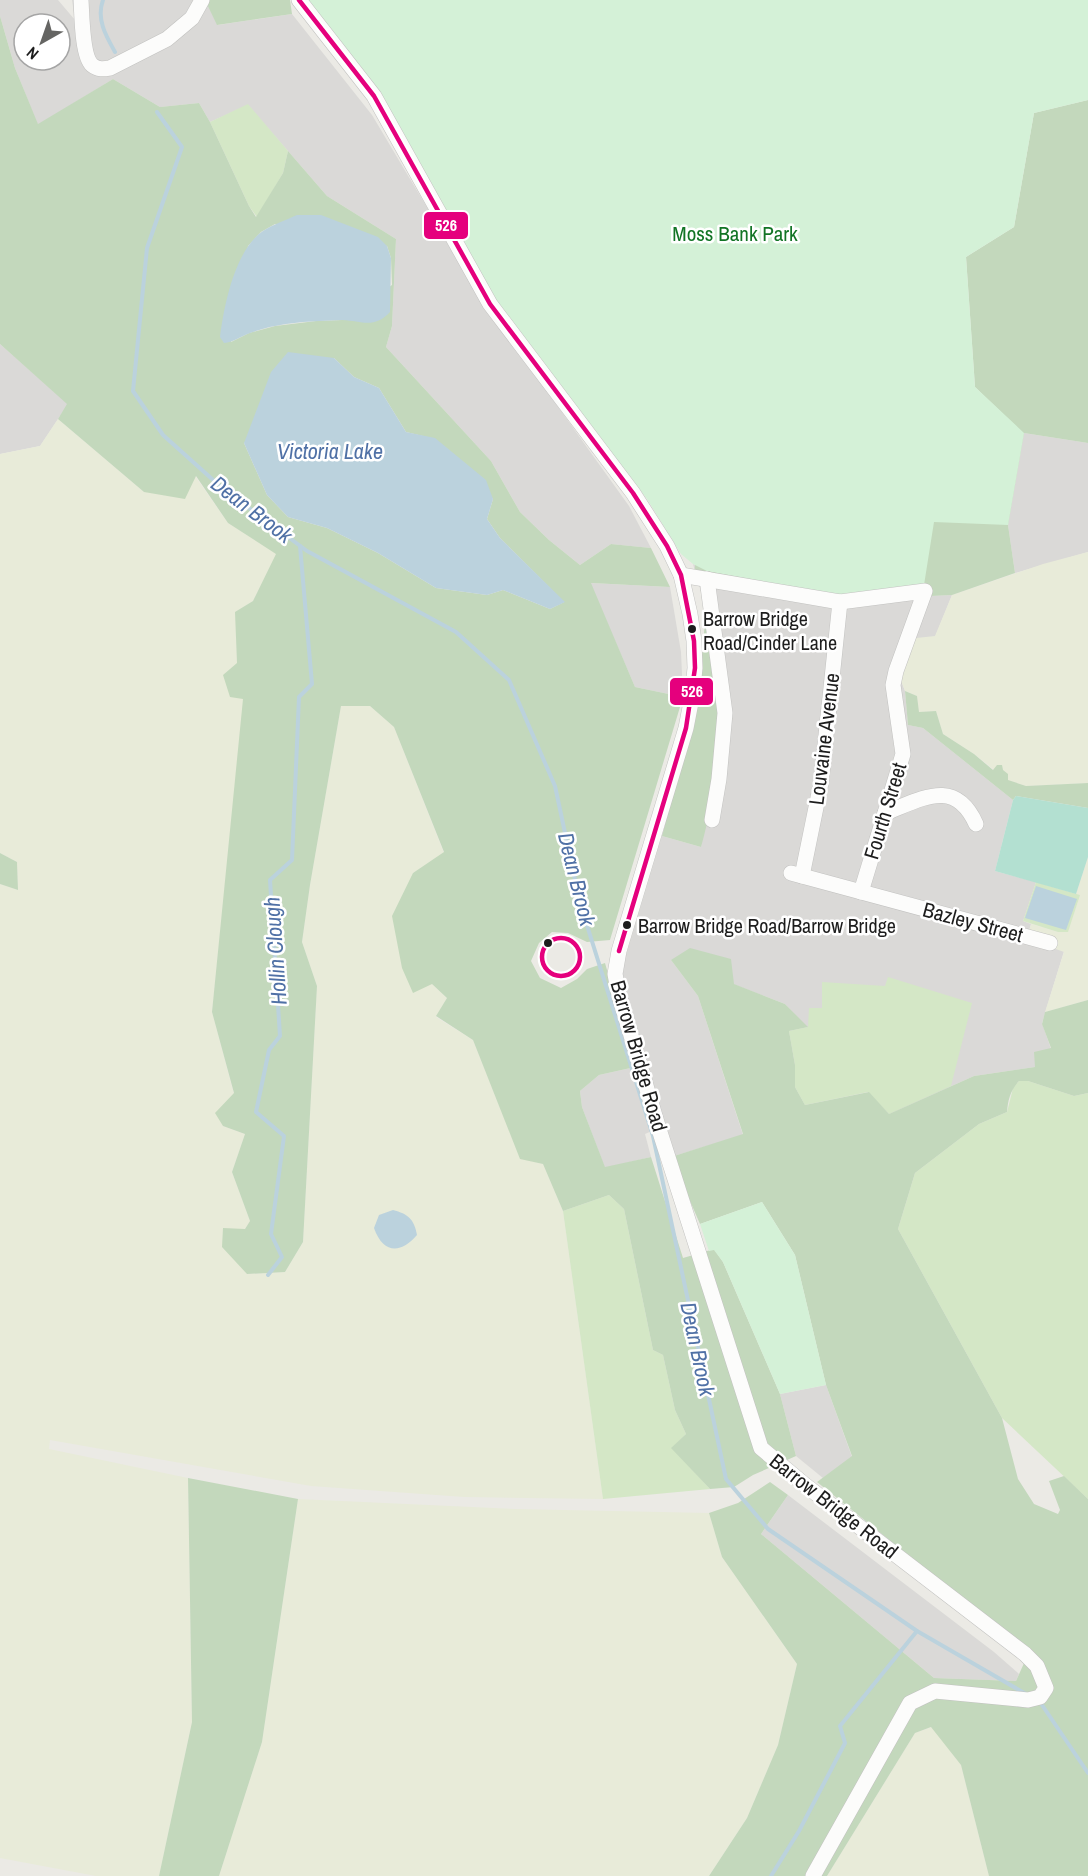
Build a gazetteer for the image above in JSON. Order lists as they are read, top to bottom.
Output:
{
  "streets": {
    "street": [
      "Louvaine Avenue",
      "Fourth Street",
      "Bazley Street",
      "Barrow Bridge Road"
    ]
  },
  "crossings": [
    ["Louvaine Avenue", "Fourth Street"],
    ["Louvaine Avenue", "Bazley Street"],
    ["Fourth Street", "Bazley Street"]
  ],
  "water": ["Victoria Lake", "Dean Brook", "Hollin Clough"],
  "parks": ["Moss Bank Park"],
  "places": ["Barrow Bridge Road/Cinder Lane", "Barrow Bridge Road/Barrow Bridge"],
  "lines": ["transit line 526"],
  "north": "bottom left"
}
